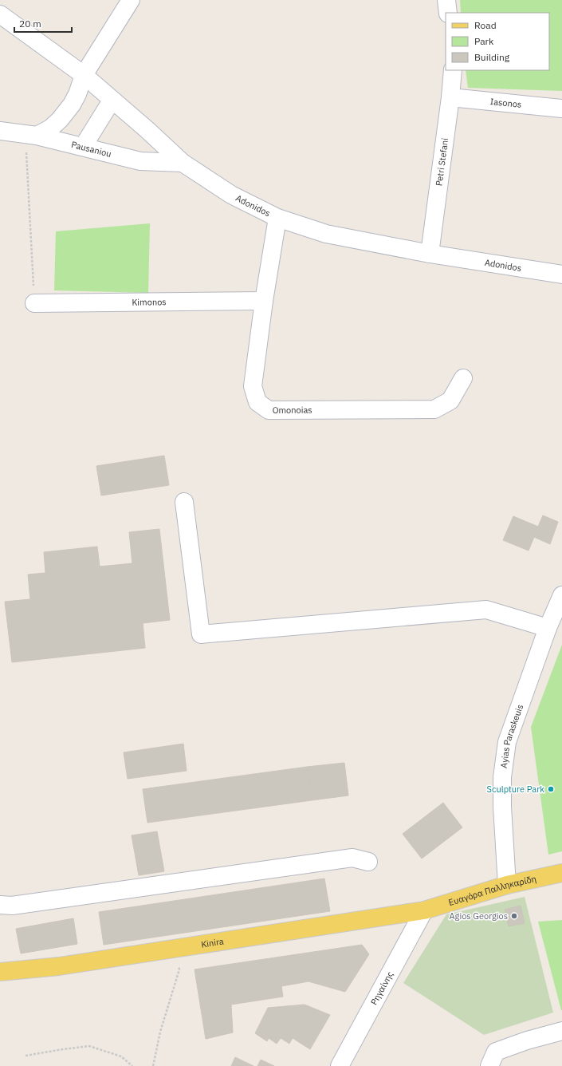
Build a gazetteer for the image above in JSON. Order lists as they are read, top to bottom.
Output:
{
  "streets": {
    "main road": ["Ευαγόρα Παλληκαρίδη", "Kinira"],
    "street": [
      "Iasonos",
      "Pausaniou",
      "Petri Stefani",
      "Adonidos",
      "Kimonos",
      "Omonoias",
      "Ayias Paraskeuis",
      "Ρηγαίνης"
    ]
  },
  "crossings": [
    ["Iasonos", "Petri Stefani"],
    ["Pausaniou", "Adonidos"],
    ["Petri Stefani", "Adonidos"],
    ["Adonidos", "Omonoias"],
    ["Kimonos", "Omonoias"],
    ["Ayias Paraskeuis", "Ευαγόρα Παλληκαρίδη"],
    ["Ευαγόρα Παλληκαρίδη", "Kinira"],
    ["Ευαγόρα Παλληκαρίδη", "Ρηγαίνης"],
    ["Kinira", "Ρηγαίνης"]
  ],
  "places": ["Sculpture Park", "Agios Georgios"],
  "legend": ["Road", "Park", "Building"],
  "scale_bar": "20 m"
}
